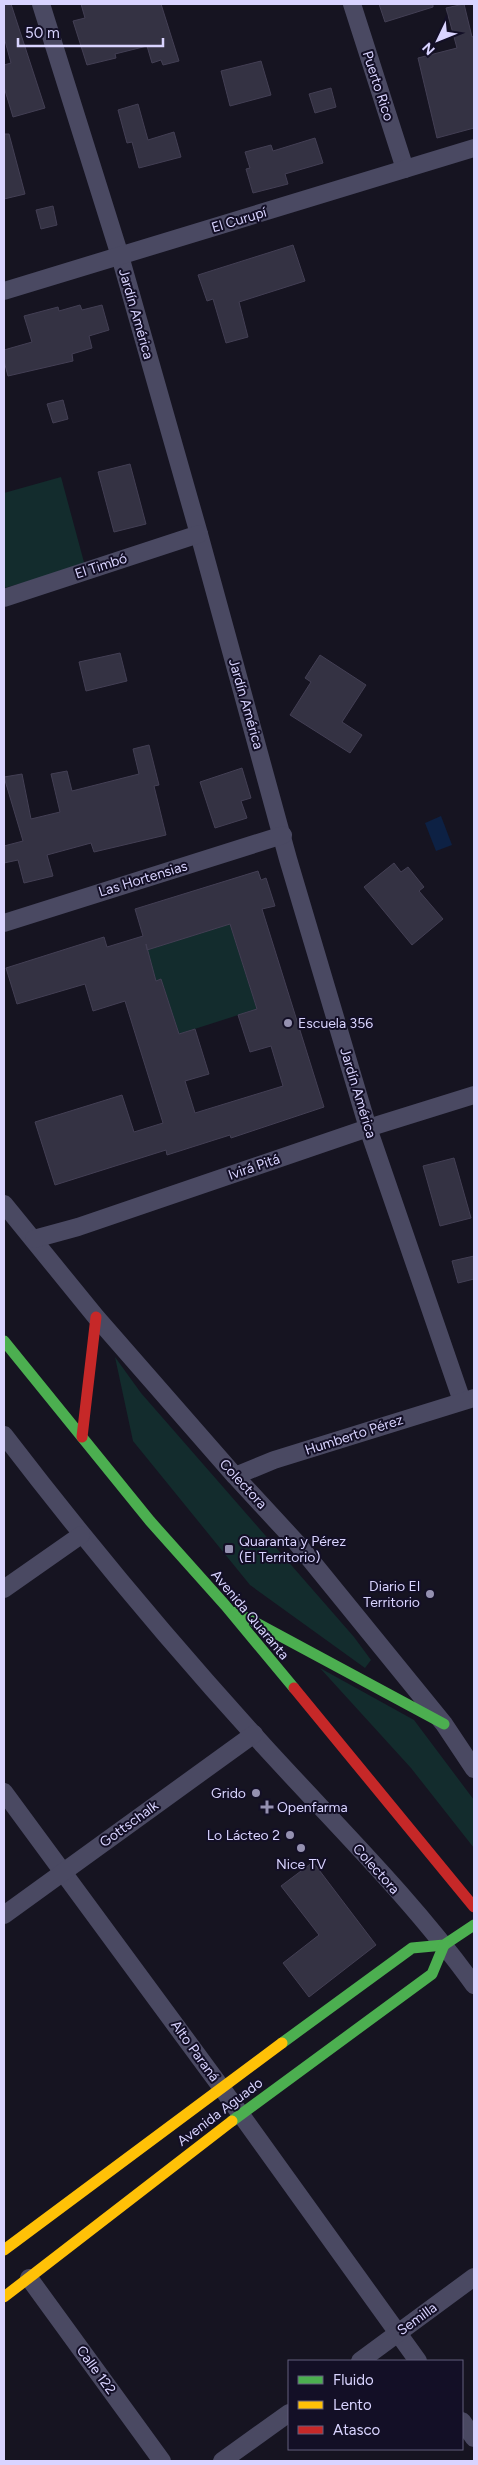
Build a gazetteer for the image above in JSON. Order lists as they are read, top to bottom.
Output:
{
  "streets": {
    "main road": ["Avenida Quaranta", "Avenida Aguado"],
    "street": [
      "Puerto Rico",
      "El Curupí",
      "Jardín América",
      "El Timbó",
      "Las Hortensias",
      "Ivirá Pitá",
      "Humberto Pérez",
      "Colectora",
      "Gottschalk",
      "Alto Paraná",
      "Semilla",
      "Calle 122"
    ]
  },
  "crossings": [
    ["Puerto Rico", "El Curupí"],
    ["El Curupí", "Jardín América"],
    ["Jardín América", "El Timbó"],
    ["Jardín América", "Las Hortensias"],
    ["Jardín América", "Ivirá Pitá"],
    ["Jardín América", "Humberto Pérez"],
    ["Ivirá Pitá", "Colectora"],
    ["Humberto Pérez", "Colectora"],
    ["Colectora", "Gottschalk"],
    ["Colectora", "Avenida Aguado"],
    ["Gottschalk", "Alto Paraná"],
    ["Alto Paraná", "Avenida Aguado"],
    ["Alto Paraná", "Semilla"],
    ["Avenida Aguado", "Calle 122"]
  ],
  "places": {
    "other": [
      "Escuela 356",
      "Diario El Territorio",
      "Grido",
      "Lo Lácteo 2",
      "Nice TV"
    ],
    "transit": ["Quaranta y Pérez (El Territorio)"],
    "health": ["Openfarma"]
  },
  "legend": ["Fluido", "Lento", "Atasco"],
  "scale_bar": "50 m",
  "north": "bottom left"
}
